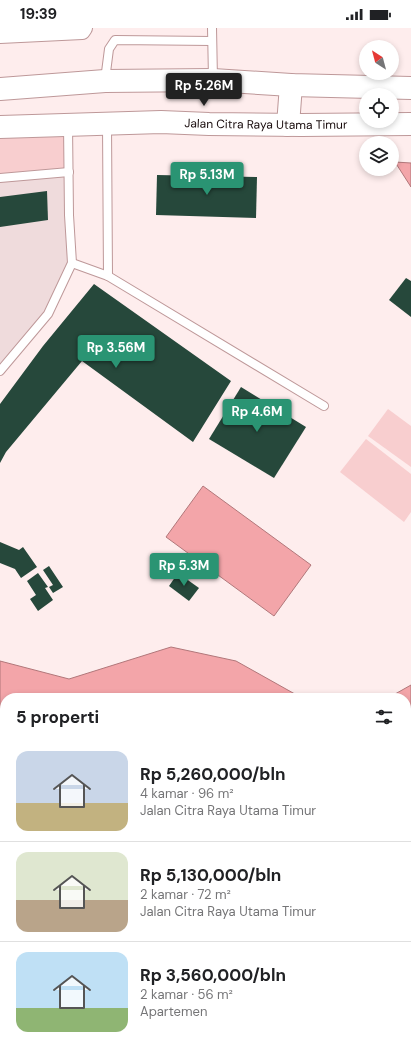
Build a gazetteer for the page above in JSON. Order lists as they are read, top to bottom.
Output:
{
  "streets": {
    "main road": ["Jalan Citra Raya Utama Timur"]
  },
  "north": "top left",
  "page": {
    "status": "19:39",
    "price": [
      "Rp 5.26M",
      "Rp 5.13M",
      "Rp 3.56M",
      "Rp 4.6M",
      "Rp 5.3M"
    ],
    "heading": "5 properti",
    "list": [
      {
        "name": "Rp 5,260,000/bln",
        "note": "4 kamar · 96 m² · Jalan Citra Raya Utama Timur"
      },
      {
        "name": "Rp 5,130,000/bln",
        "note": "2 kamar · 72 m² · Jalan Citra Raya Utama Timur"
      },
      {
        "name": "Rp 3,560,000/bln",
        "note": "2 kamar · 56 m² · Apartemen"
      }
    ]
  }
}
